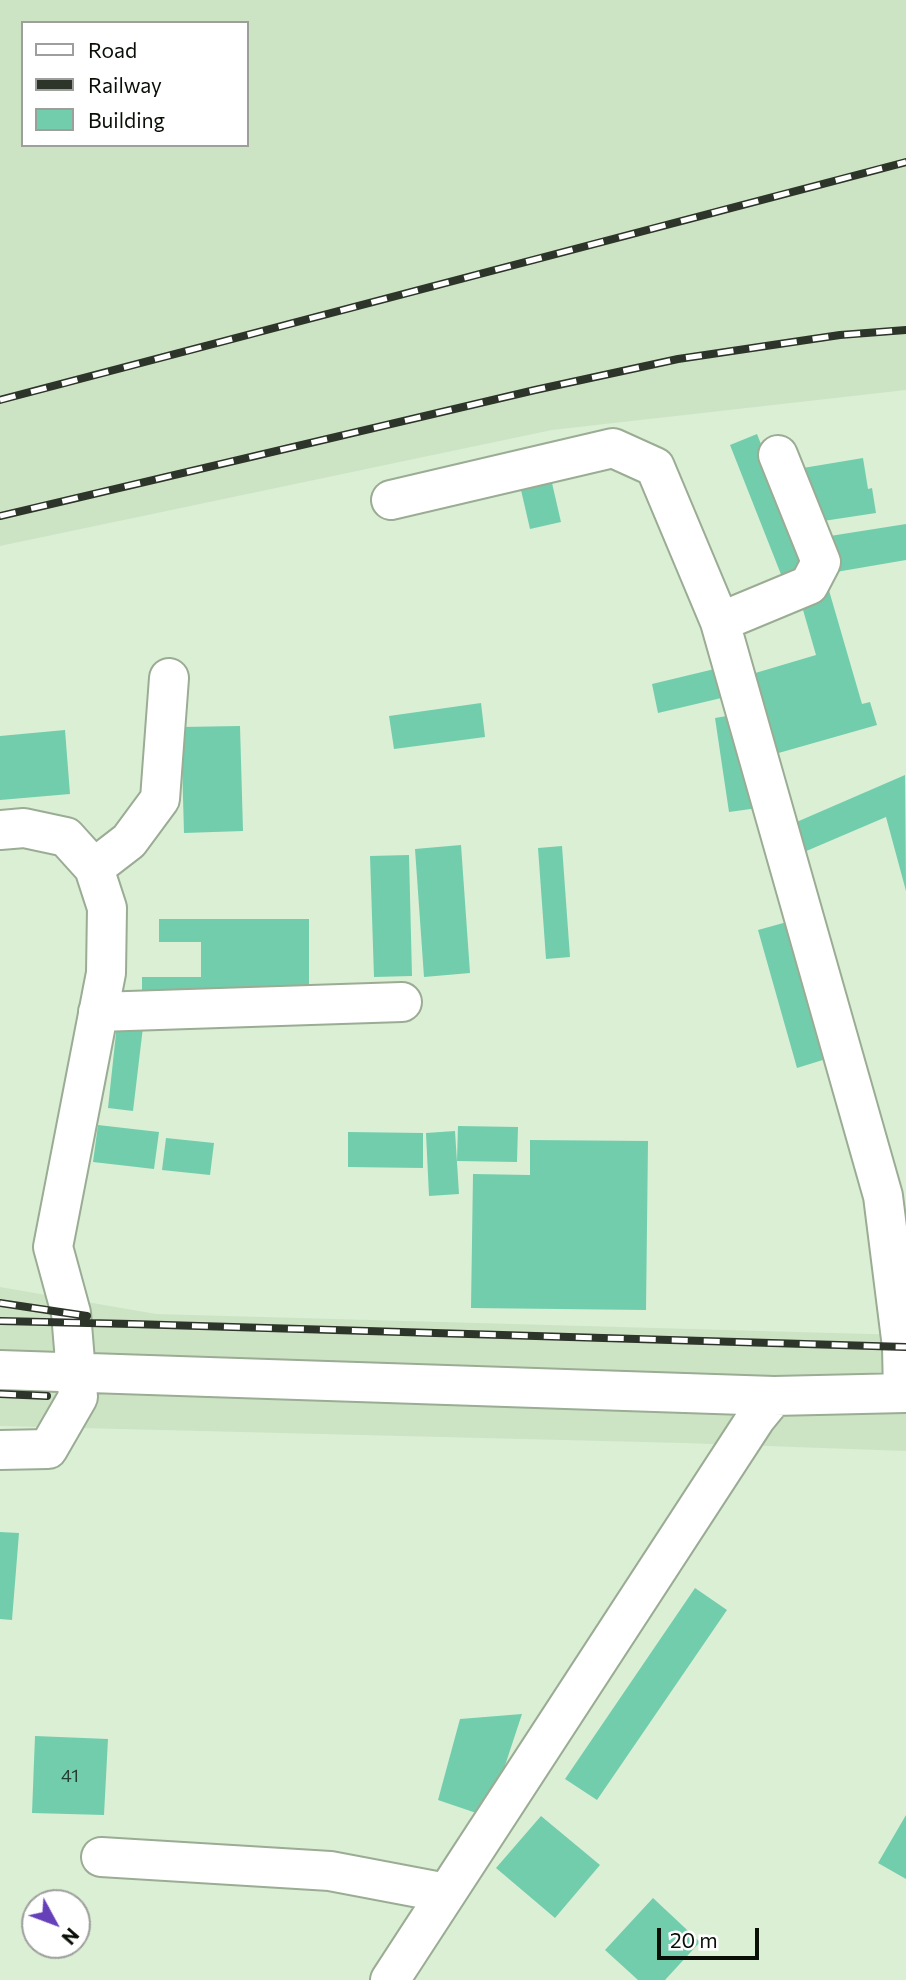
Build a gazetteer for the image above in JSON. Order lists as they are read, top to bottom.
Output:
{
  "house_numbers": ["41"],
  "legend": ["Road", "Railway", "Building"],
  "scale_bar": "20 m",
  "north": "bottom right"
}
